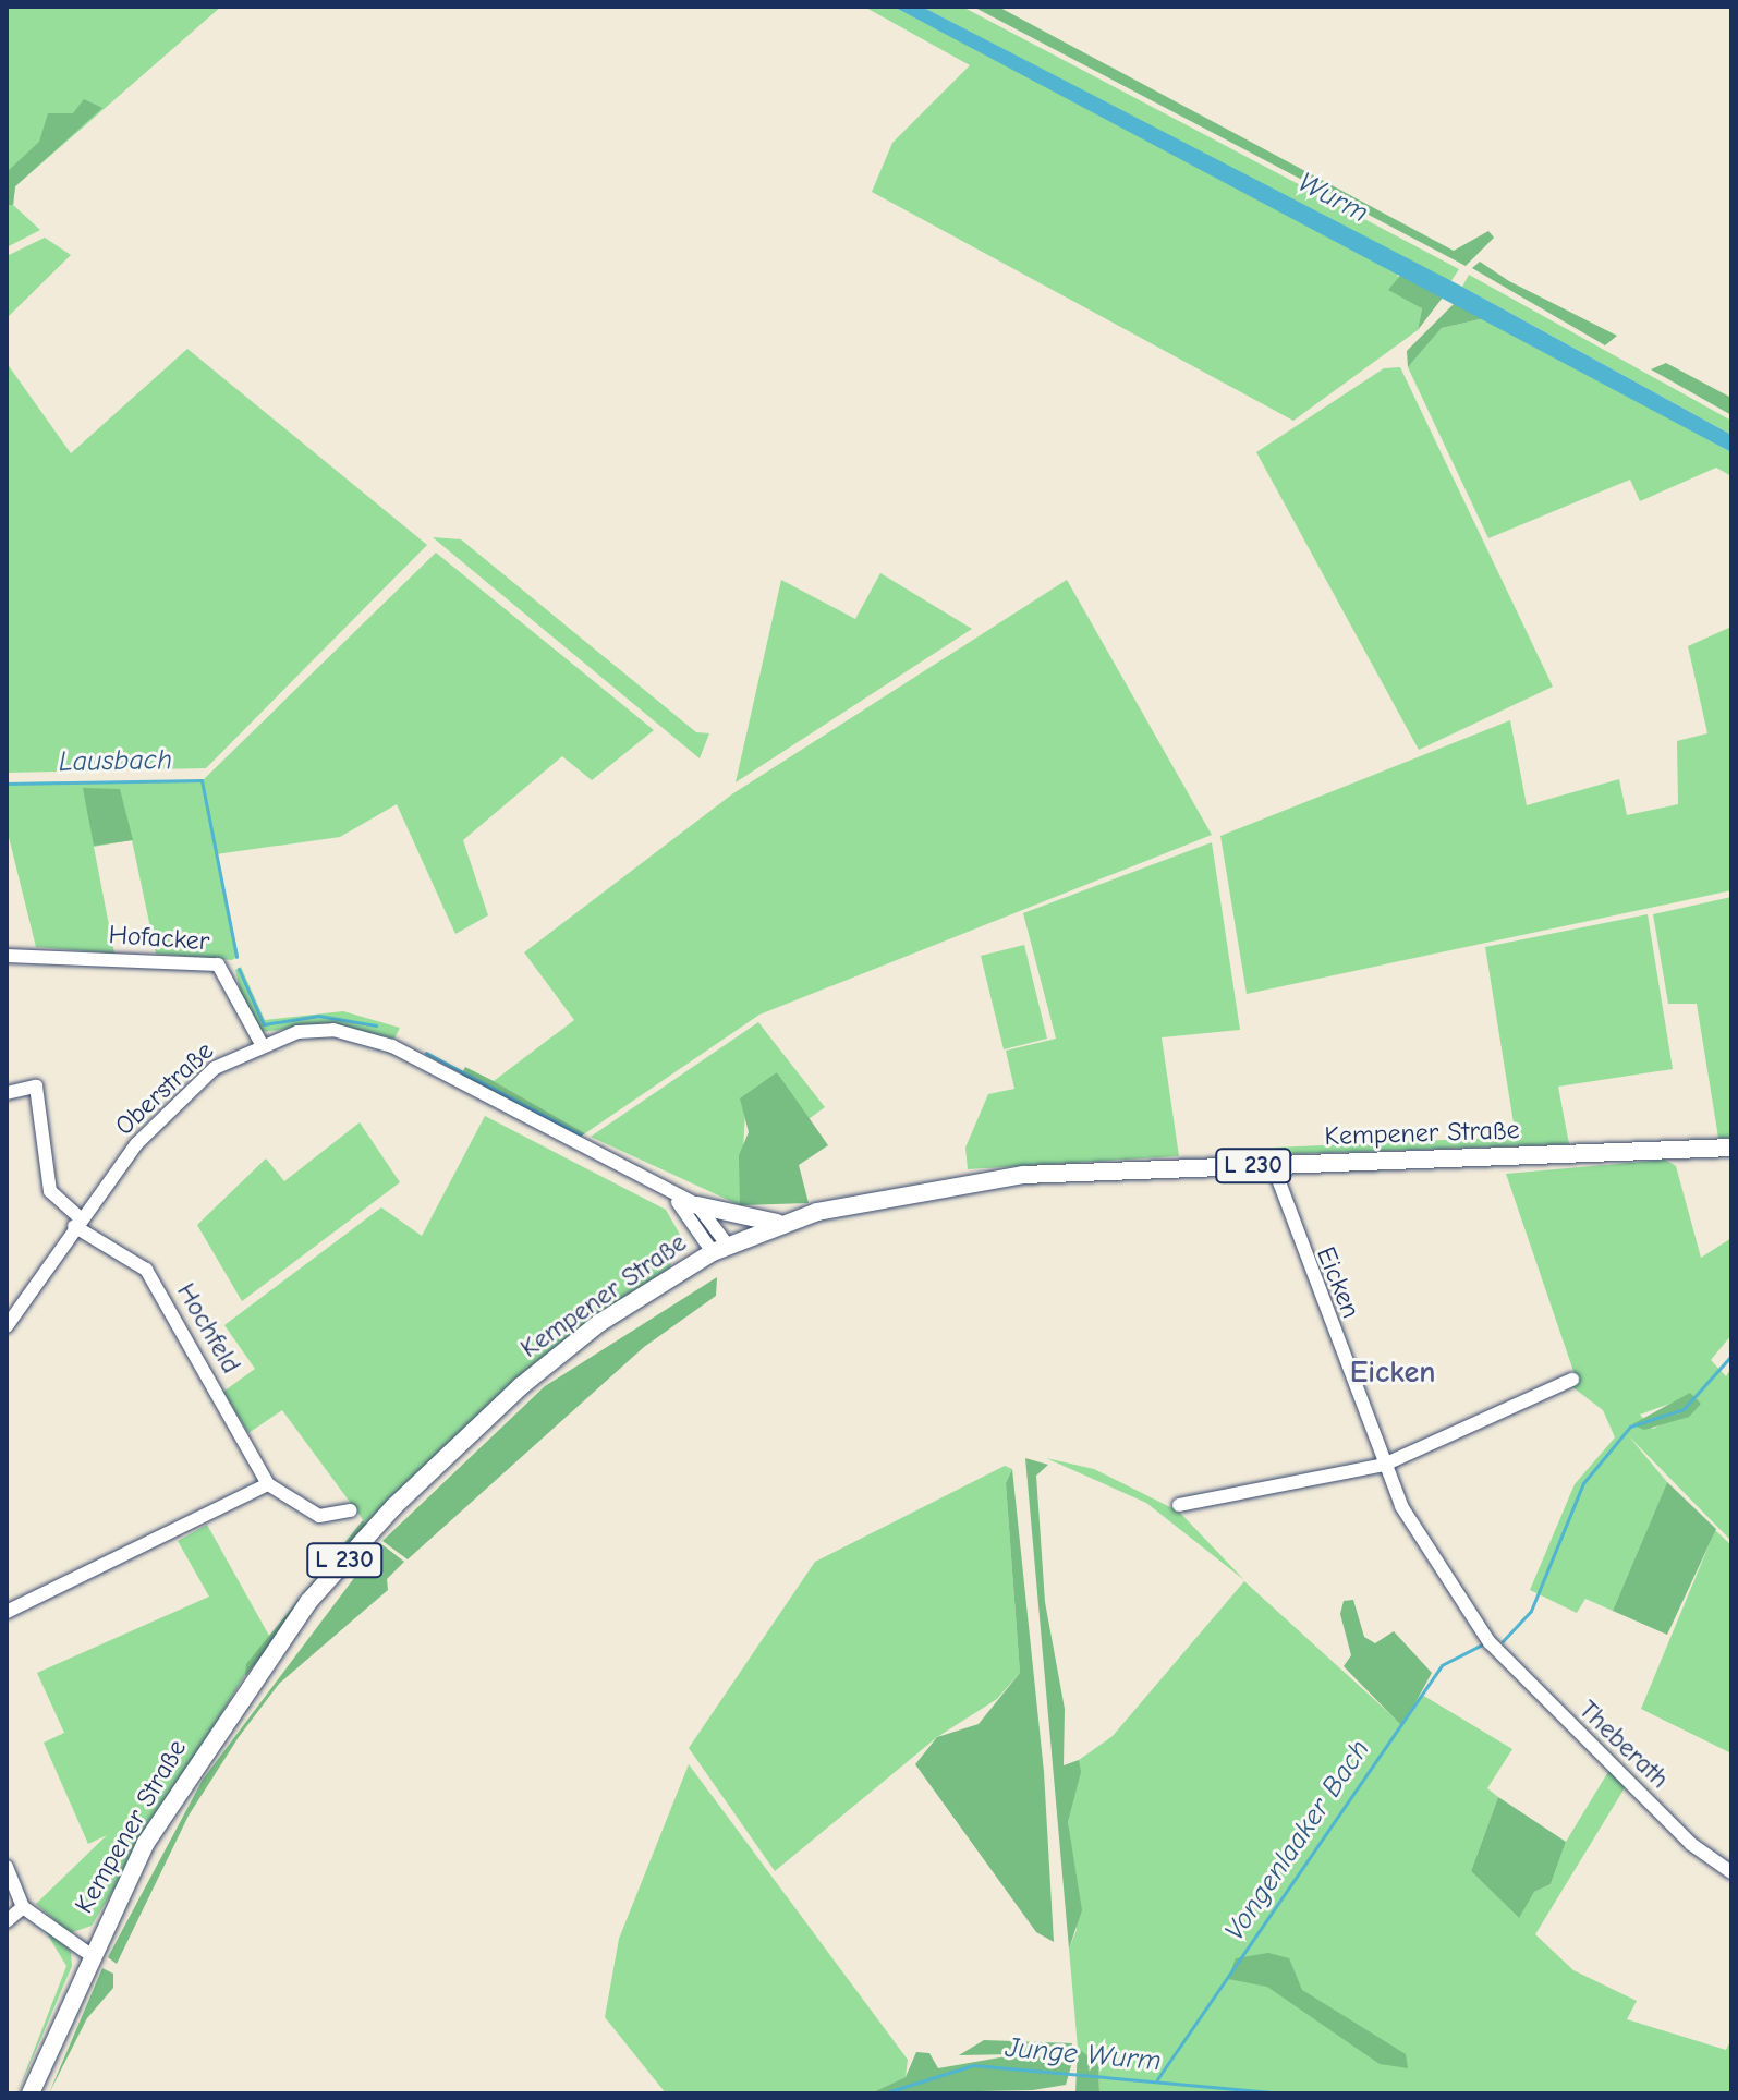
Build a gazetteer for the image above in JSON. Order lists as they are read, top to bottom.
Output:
{
  "streets": {
    "main road": ["Kempener Straße", "L 230"],
    "street": [
      "Hofacker",
      "Oberstraße",
      "Eicken",
      "Hochfeld",
      "Theberath"
    ]
  },
  "crossings": [
    ["Hofacker", "Oberstraße"],
    ["Oberstraße", "Hochfeld"],
    ["Kempener Straße", "Eicken"],
    ["Eicken", "Theberath"]
  ],
  "districts": ["Eicken"],
  "water": [
    "Wurm",
    "Lausbach",
    "Vongenlaaker Bach",
    "Junge Wurm"
  ]
}
